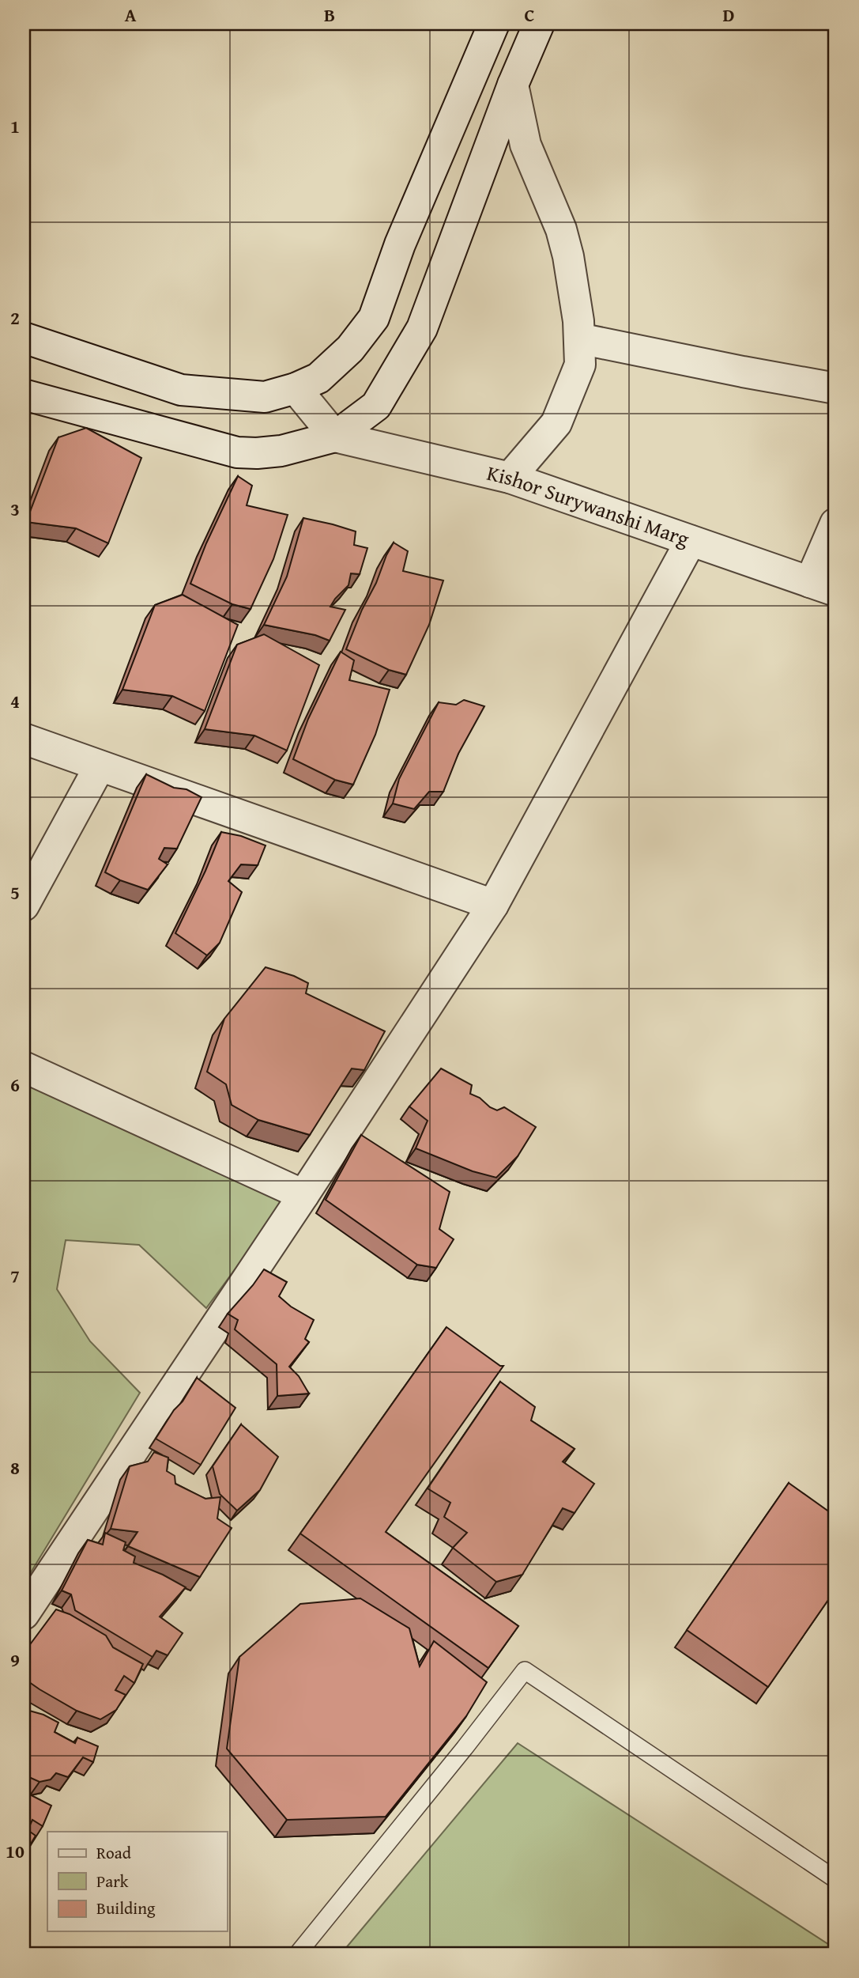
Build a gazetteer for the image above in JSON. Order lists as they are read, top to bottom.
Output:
{
  "streets": {
    "street": ["Kishor Surywanshi Marg"]
  },
  "legend": ["Road", "Park", "Building"],
  "grid": {
    "columns": [
      "A",
      "B",
      "C",
      "D"
    ],
    "rows": [
      "1",
      "2",
      "3",
      "4",
      "5",
      "6",
      "7",
      "8",
      "9",
      "10"
    ]
  }
}
